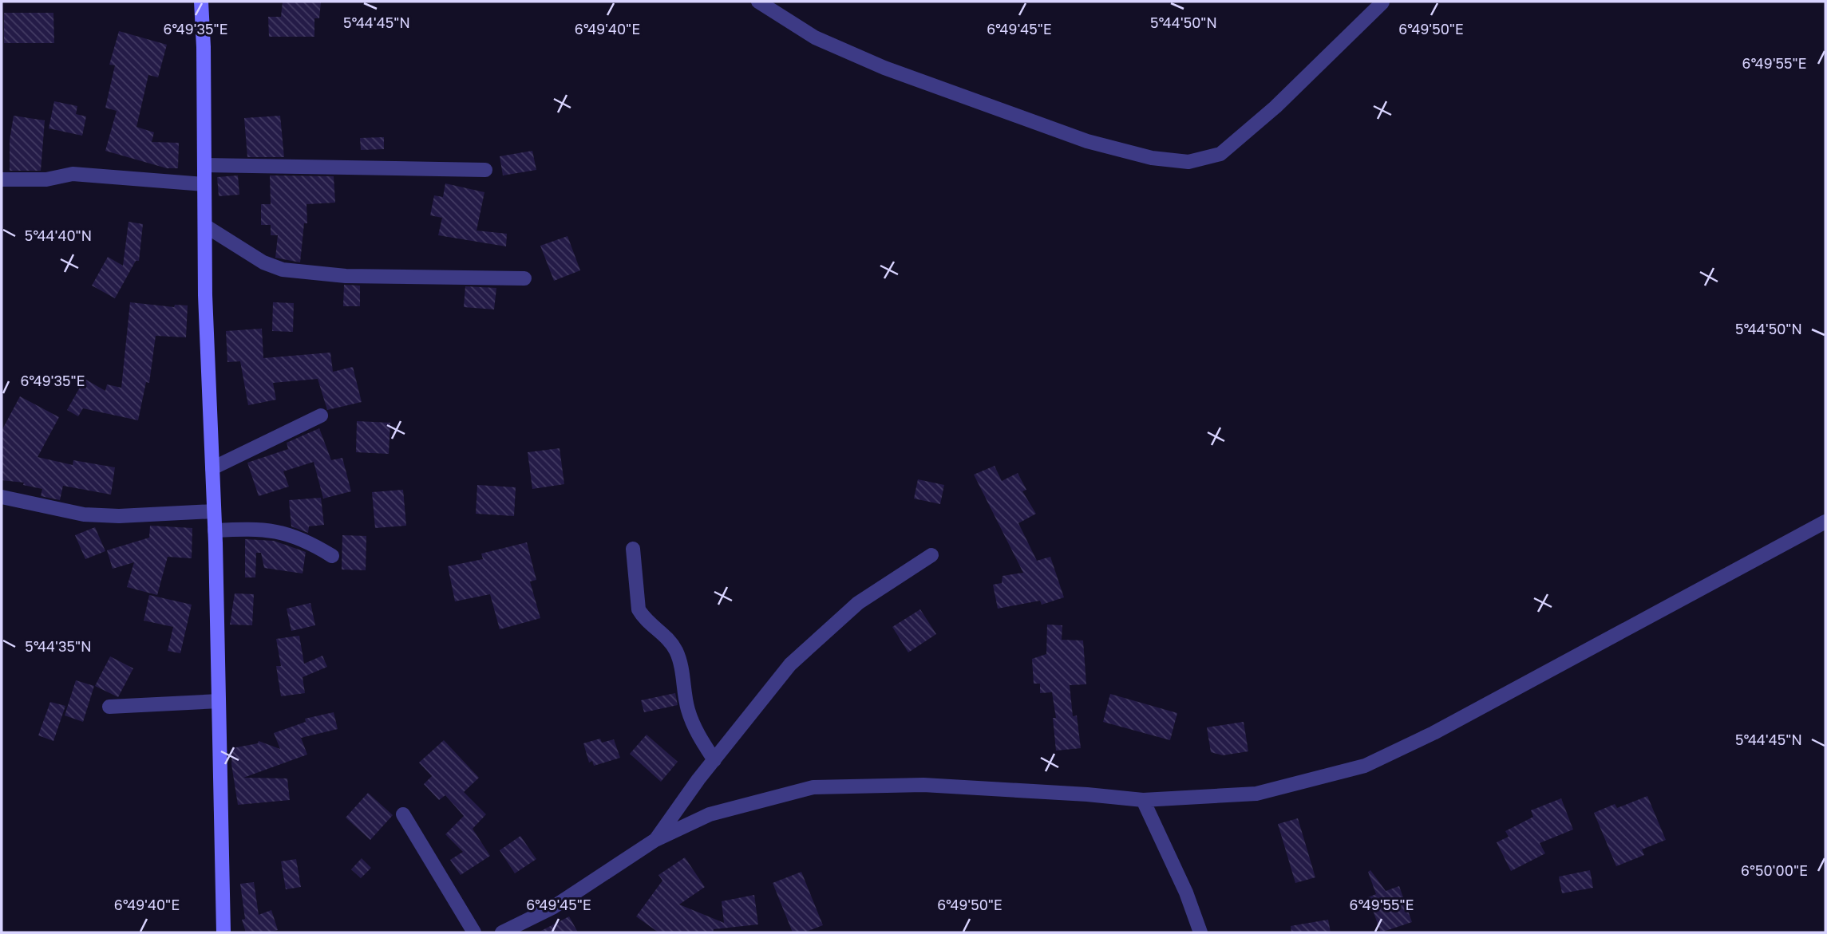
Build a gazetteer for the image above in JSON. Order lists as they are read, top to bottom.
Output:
{
  "coordinates": [
    "5°44'45\"N",
    "5°44'50\"N",
    "6°49'35\"E",
    "6°49'40\"E",
    "6°49'45\"E",
    "6°49'50\"E",
    "6°49'55\"E",
    "5°44'40\"N",
    "5°44'35\"N",
    "6°50'00\"E"
  ]
}
